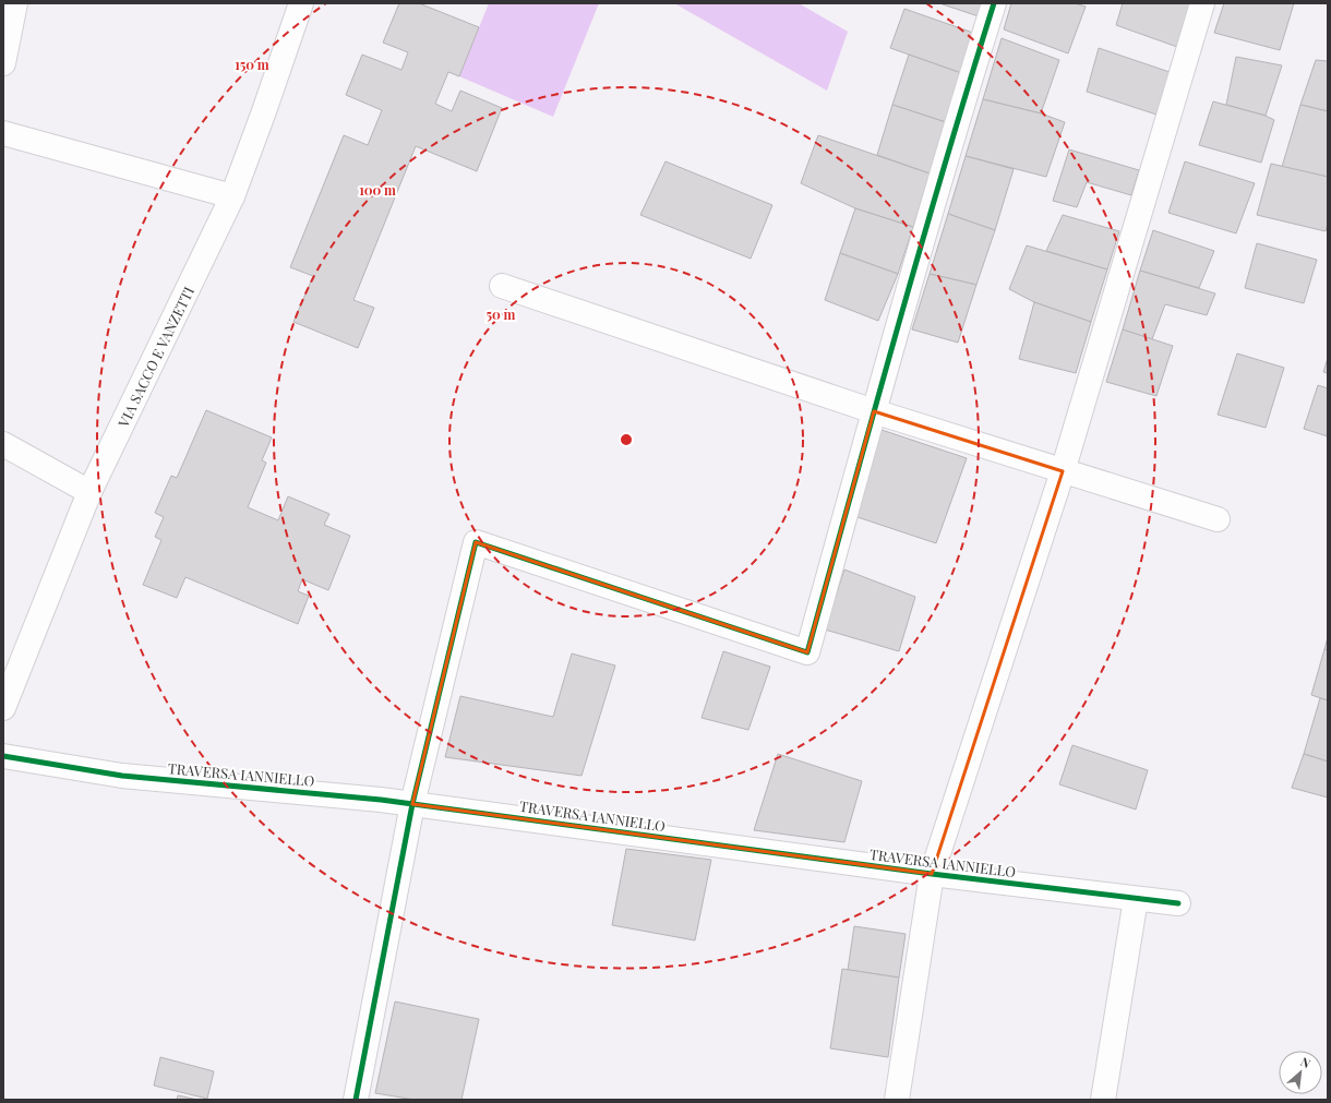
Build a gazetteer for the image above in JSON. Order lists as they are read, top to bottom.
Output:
{
  "streets": {
    "street": ["VIA SACCO E VANZETTI", "TRAVERSA IANNIELLO"]
  },
  "north": "top right",
  "rings": ["150 m", "100 m", "50 m"]
}
